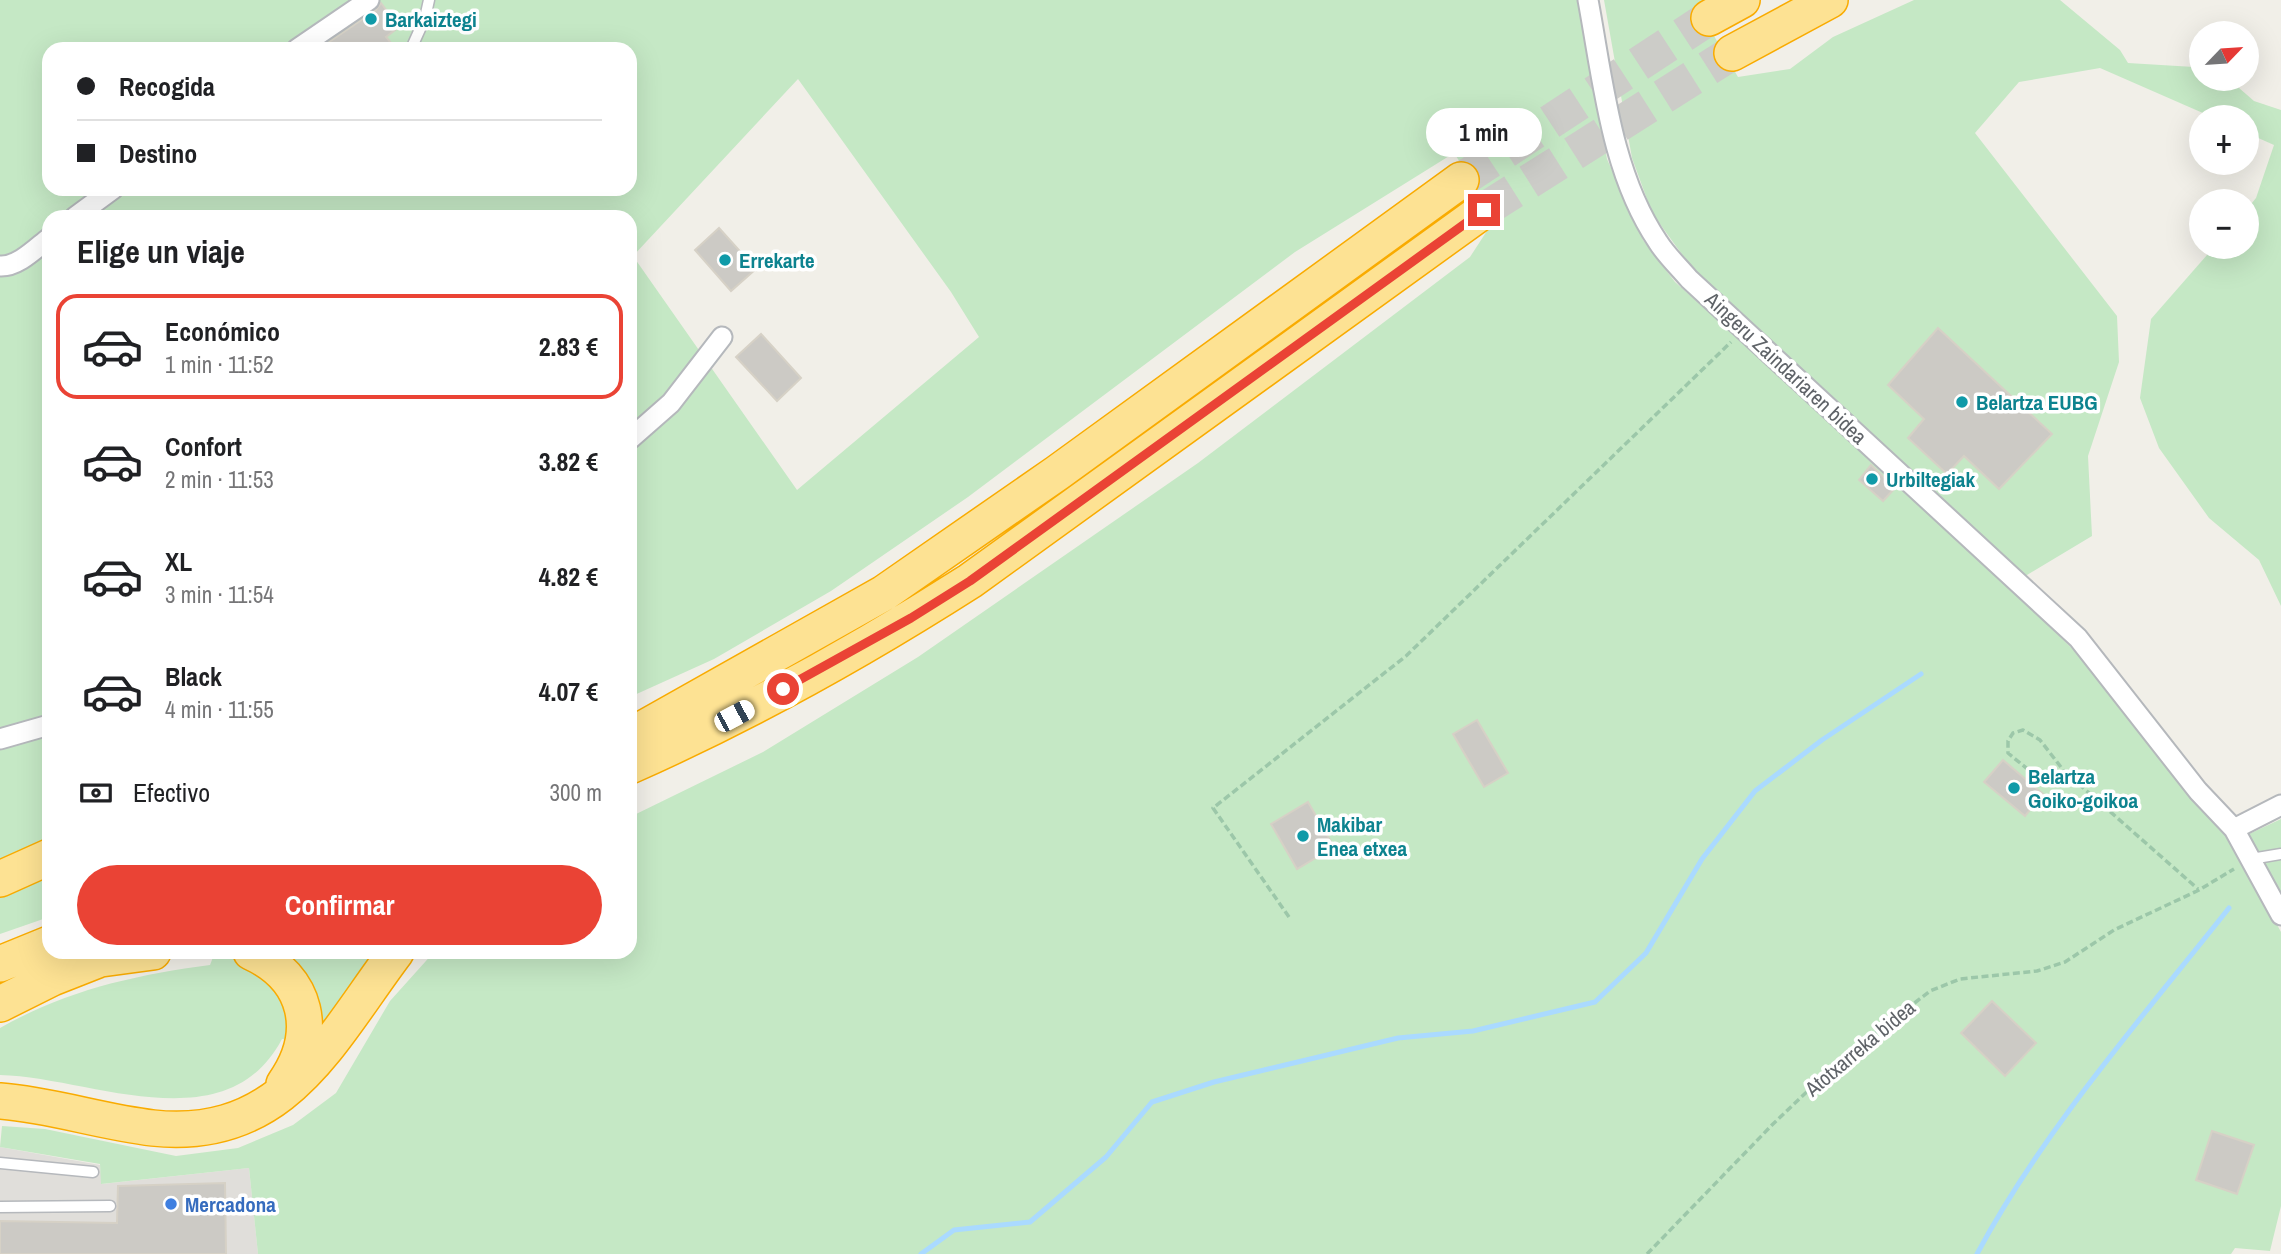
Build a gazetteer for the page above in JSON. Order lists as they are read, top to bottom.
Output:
{
  "streets": {
    "street": ["Aingeru Zaindariaren bidea"],
    "path": ["Atotxarreka bidea"]
  },
  "crossings": [
    ["Aingeru Zaindariaren bidea", "Atotxarreka bidea"]
  ],
  "places": [
    "Barkaiztegi",
    "Errekarte",
    "Belartza EUBG",
    "Urbiltegiak",
    "Belartza Goiko-goikoa",
    "Makibar Enea etxea",
    "Mercadona"
  ],
  "north": "top right",
  "page": {
    "map_buttons": ["+", "−"],
    "banner": ["Recogida", "Destino"],
    "bubble": "1 min",
    "heading": "Elige un viaje",
    "list": [
      {
        "name": "Económico",
        "note": "1 min · 11:52",
        "value": "2.83 €"
      },
      {
        "name": "Confort",
        "note": "2 min · 11:53",
        "value": "3.82 €"
      },
      {
        "name": "XL",
        "note": "3 min · 11:54",
        "value": "4.82 €"
      },
      {
        "name": "Black",
        "note": "4 min · 11:55",
        "value": "4.07 €"
      }
    ],
    "pay": ["Efectivo", "300 m"],
    "buttons": "Confirmar"
  }
}
